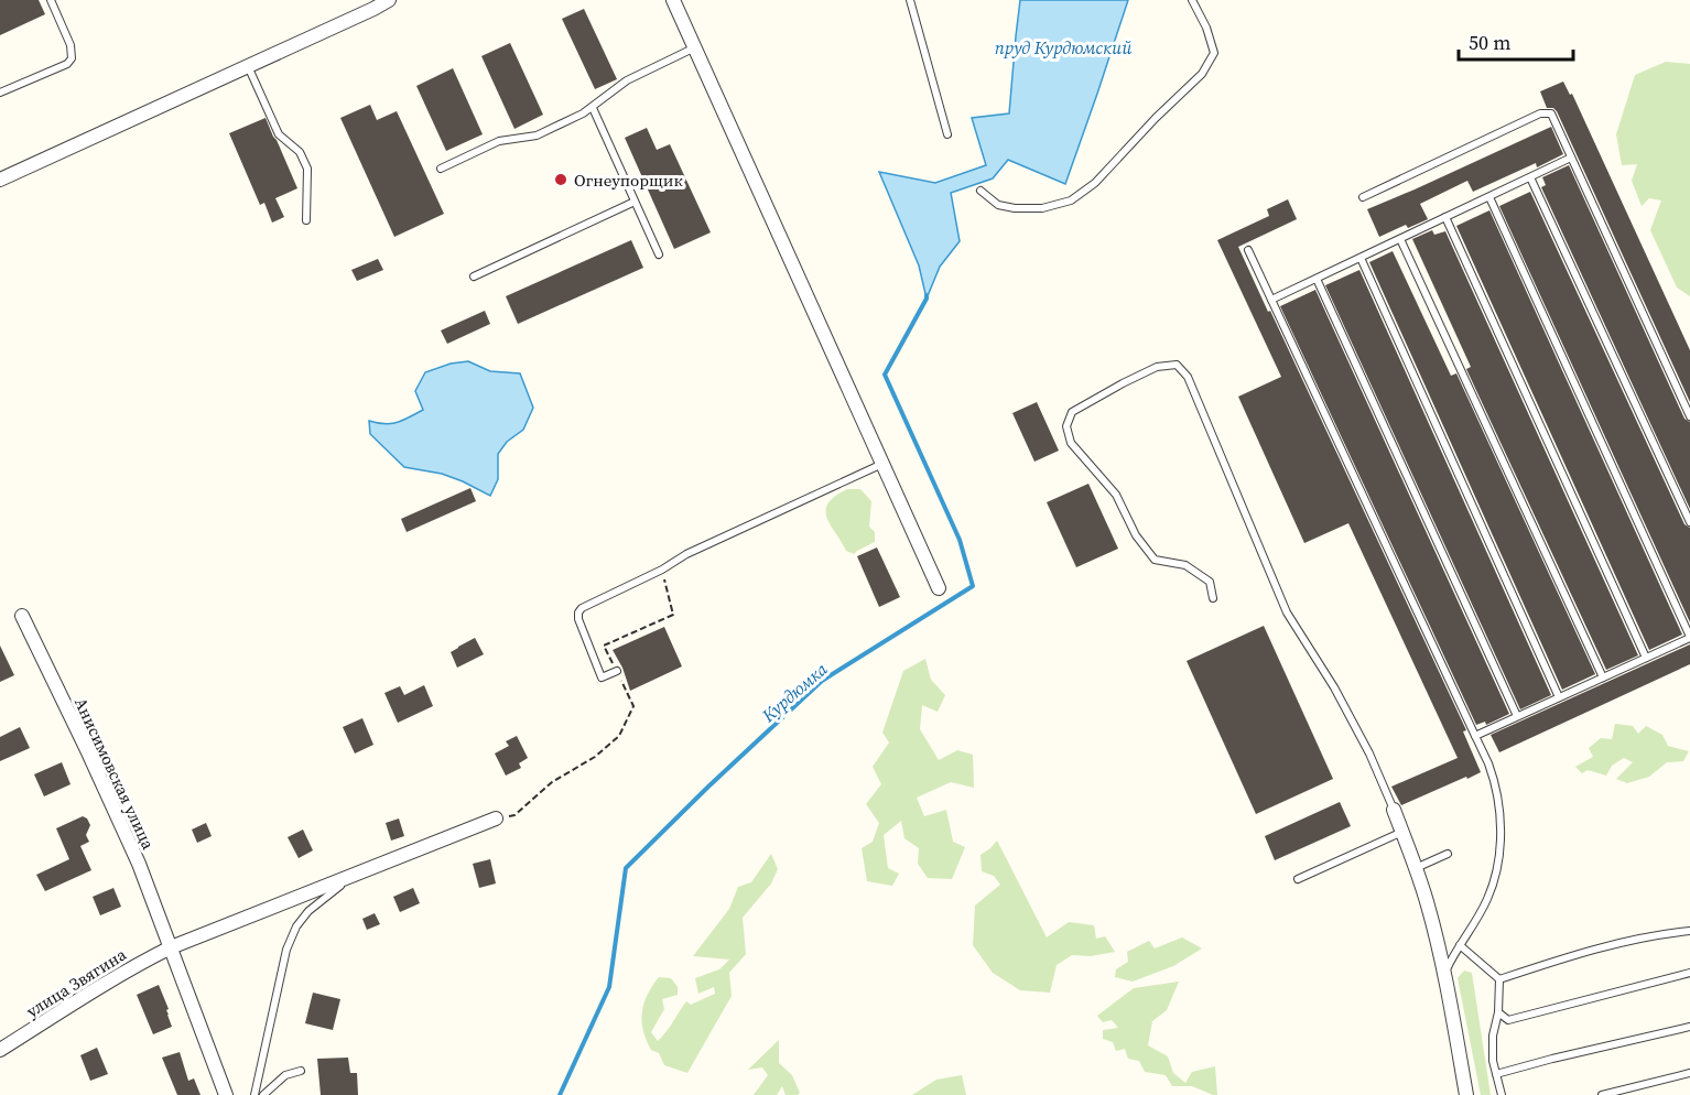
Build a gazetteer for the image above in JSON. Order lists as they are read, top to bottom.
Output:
{
  "streets": {
    "street": ["Анисимовская улица", "улица Звягина"]
  },
  "crossings": [
    ["Анисимовская улица", "улица Звягина"]
  ],
  "water": ["пруд Курдюмский", "Курдюмка"],
  "places": ["Огнеупорщик"],
  "scale_bar": "50 m"
}
